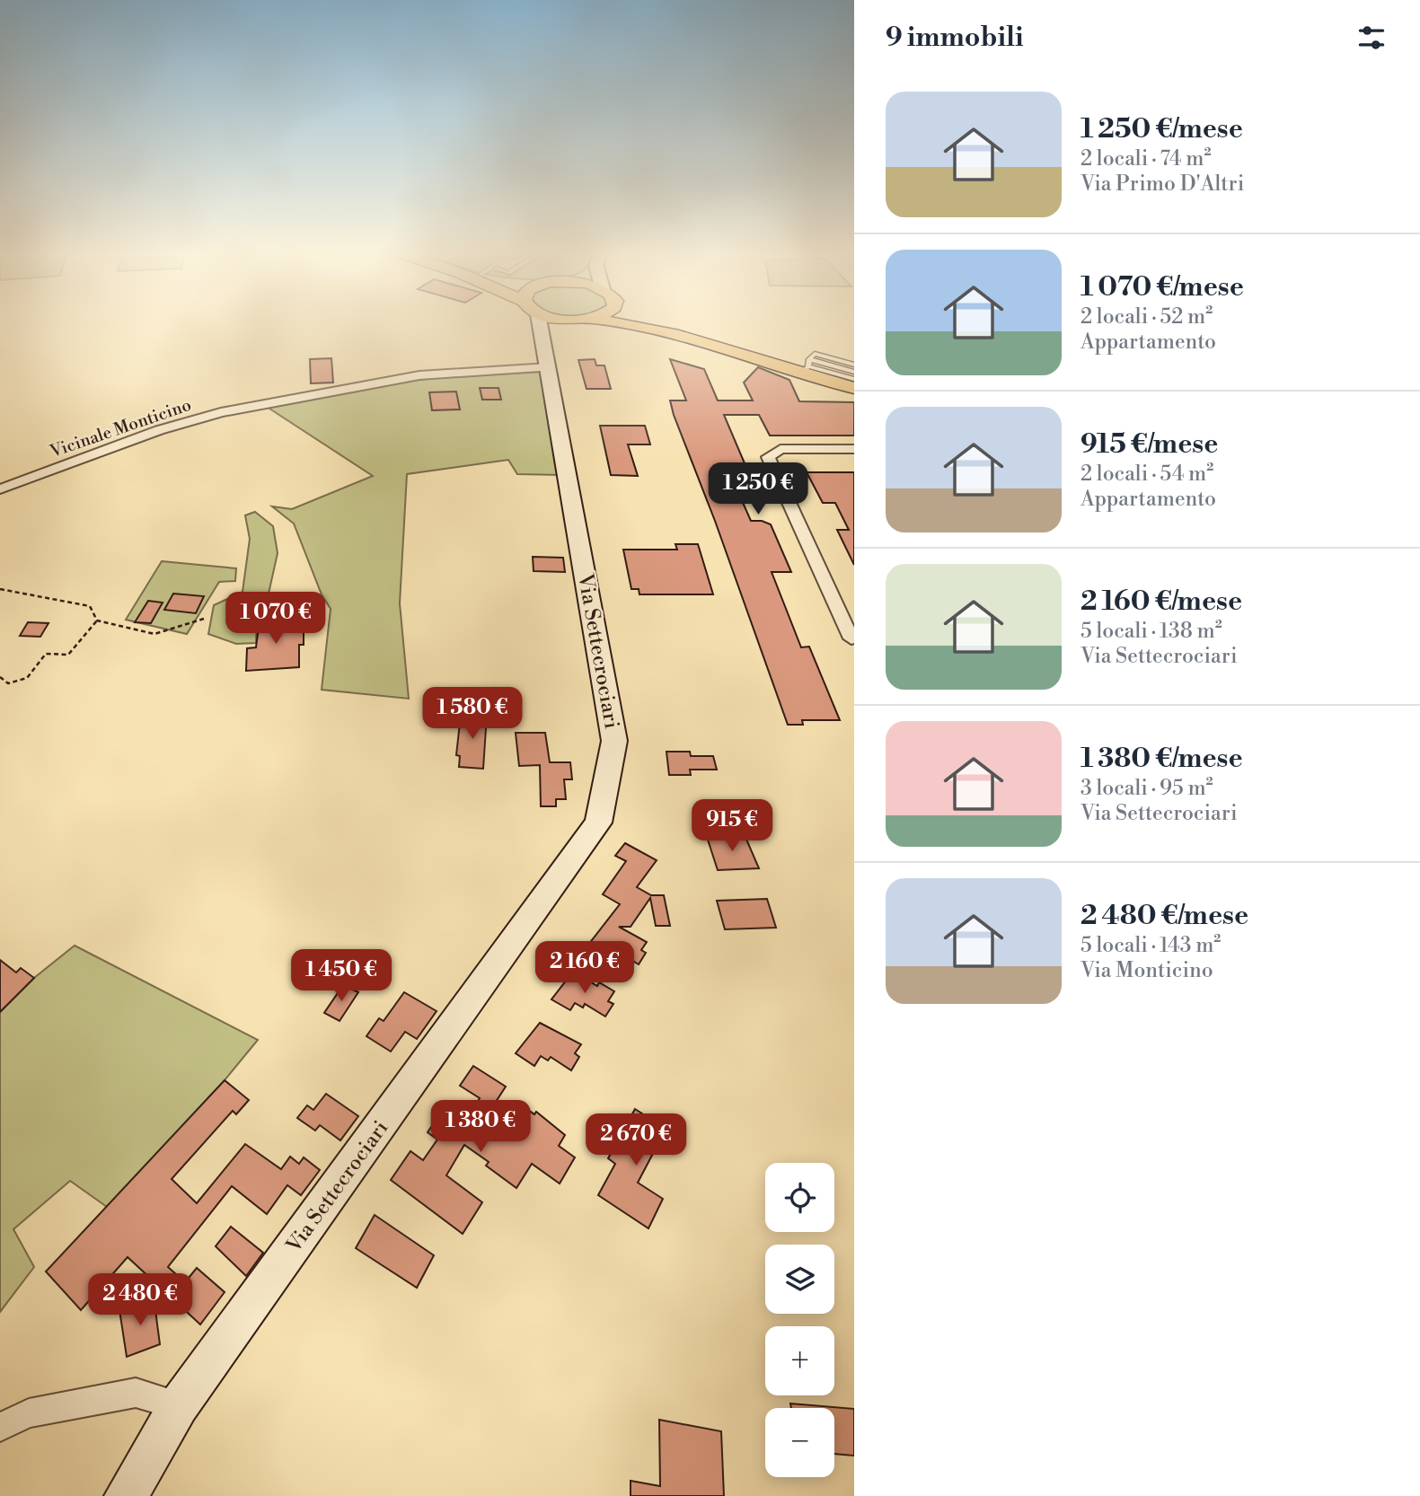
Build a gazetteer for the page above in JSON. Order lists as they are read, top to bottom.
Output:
{
  "streets": {
    "main road": ["Via Settecrociari"],
    "street": ["Vicinale Monticino"]
  },
  "crossings": [
    ["Vicinale Monticino", "Via Settecrociari"]
  ],
  "page": {
    "heading": "9 immobili",
    "list": [
      {
        "name": "1 250 €/mese",
        "note": "2 locali · 74 m² · Via Primo D'Altri"
      },
      {
        "name": "1 070 €/mese",
        "note": "2 locali · 52 m² · Appartamento"
      },
      {
        "name": "915 €/mese",
        "note": "2 locali · 54 m² · Appartamento"
      },
      {
        "name": "2 160 €/mese",
        "note": "5 locali · 138 m² · Via Settecrociari"
      },
      {
        "name": "1 380 €/mese",
        "note": "3 locali · 95 m² · Via Settecrociari"
      },
      {
        "name": "2 480 €/mese",
        "note": "5 locali · 143 m² · Via Monticino"
      }
    ],
    "price": [
      "1 250 €",
      "1 070 €",
      "1 580 €",
      "915 €",
      "2 160 €",
      "1 450 €",
      "1 380 €",
      "2 670 €",
      "2 480 €"
    ],
    "map_buttons": ["+", "−"]
  }
}
